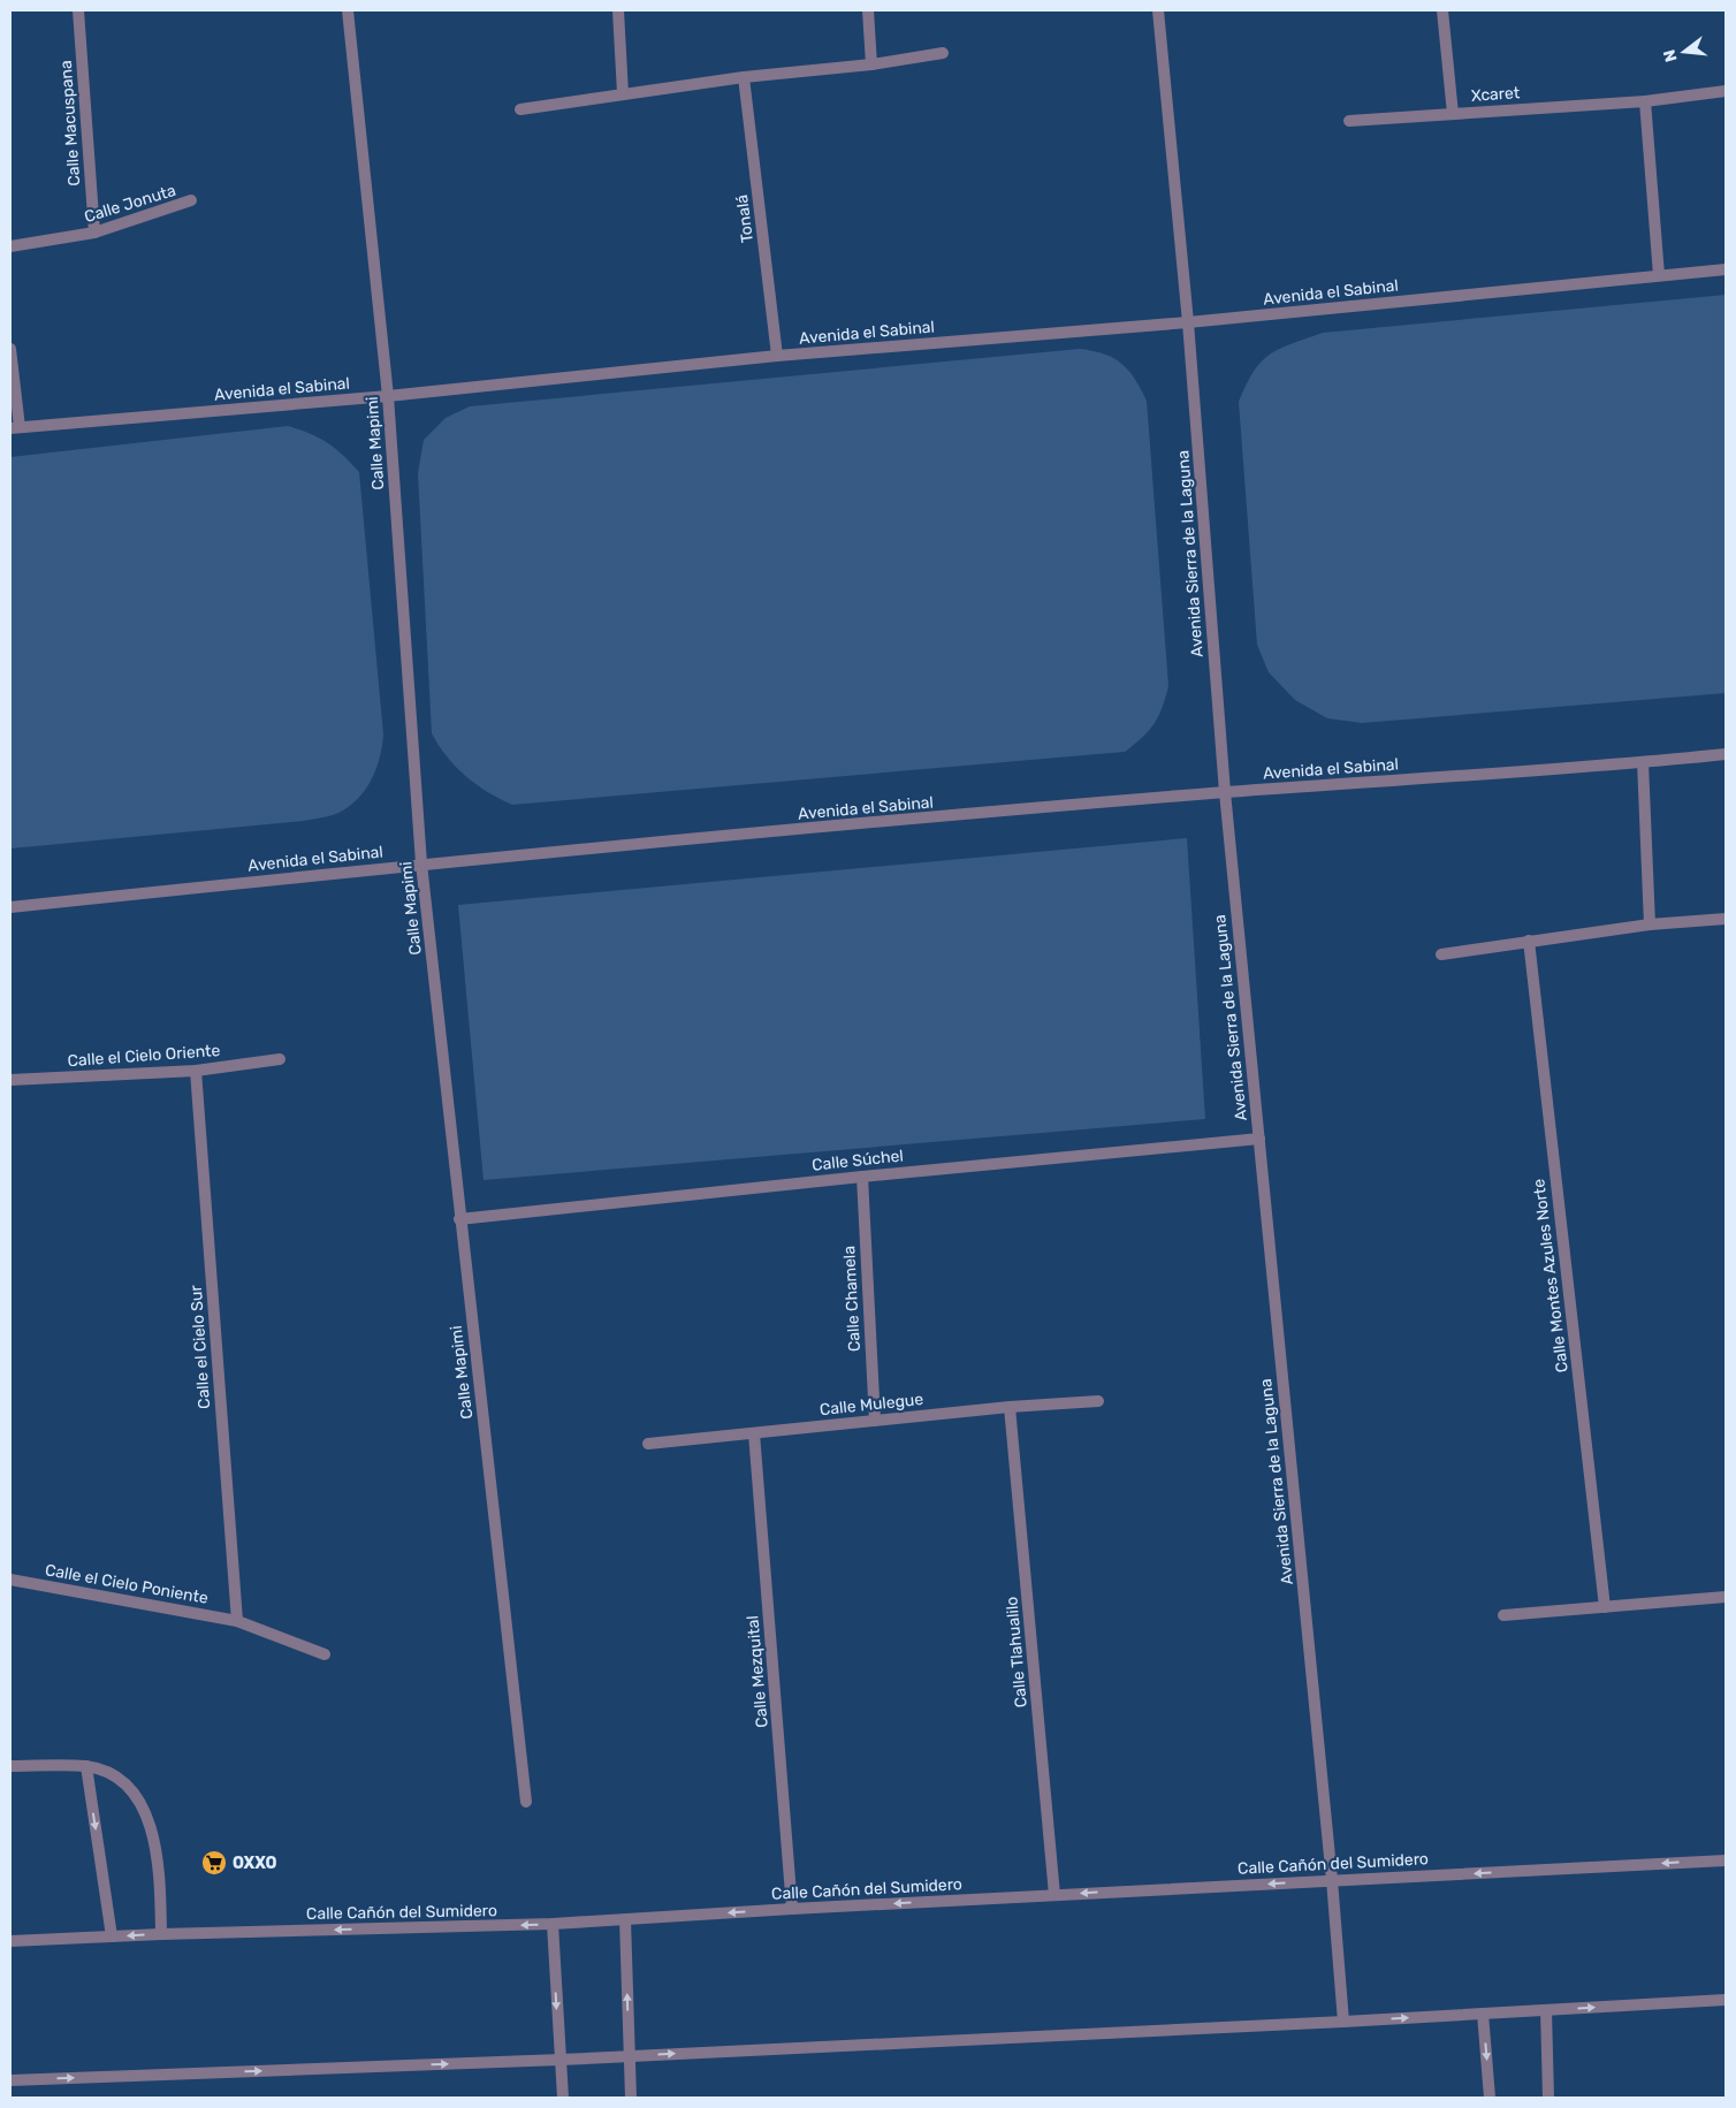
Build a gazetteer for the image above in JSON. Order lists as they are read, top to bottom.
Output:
{
  "streets": {
    "street": [
      "Xcaret",
      "Calle Macuspana",
      "Calle Jonuta",
      "Tonalá",
      "Avenida el Sabinal",
      "Calle Mapimi",
      "Avenida Sierra de la Laguna",
      "Calle el Cielo Oriente",
      "Calle Súchel",
      "Calle Montes Azules Norte",
      "Calle Chamela",
      "Calle el Cielo Sur",
      "Calle Mulegue",
      "Calle el Cielo Poniente",
      "Calle Tlahualilo",
      "Calle Mezquital",
      "Calle Cañón del Sumidero"
    ]
  },
  "crossings": [
    ["Calle Macuspana", "Calle Jonuta"],
    ["Tonalá", "Avenida el Sabinal"],
    ["Avenida el Sabinal", "Calle Mapimi"],
    ["Avenida el Sabinal", "Avenida Sierra de la Laguna"],
    ["Calle Mapimi", "Calle Súchel"],
    ["Avenida Sierra de la Laguna", "Calle Súchel"],
    ["Avenida Sierra de la Laguna", "Calle Cañón del Sumidero"],
    ["Calle el Cielo Oriente", "Calle el Cielo Sur"],
    ["Calle Súchel", "Calle Chamela"],
    ["Calle Chamela", "Calle Mulegue"],
    ["Calle el Cielo Sur", "Calle el Cielo Poniente"],
    ["Calle Mulegue", "Calle Tlahualilo"],
    ["Calle Mulegue", "Calle Mezquital"],
    ["Calle Tlahualilo", "Calle Cañón del Sumidero"],
    ["Calle Mezquital", "Calle Cañón del Sumidero"]
  ],
  "one_way": ["Calle Cañón del Sumidero"],
  "places": {
    "supermarket": ["OXXO"]
  },
  "north": "left"
}
